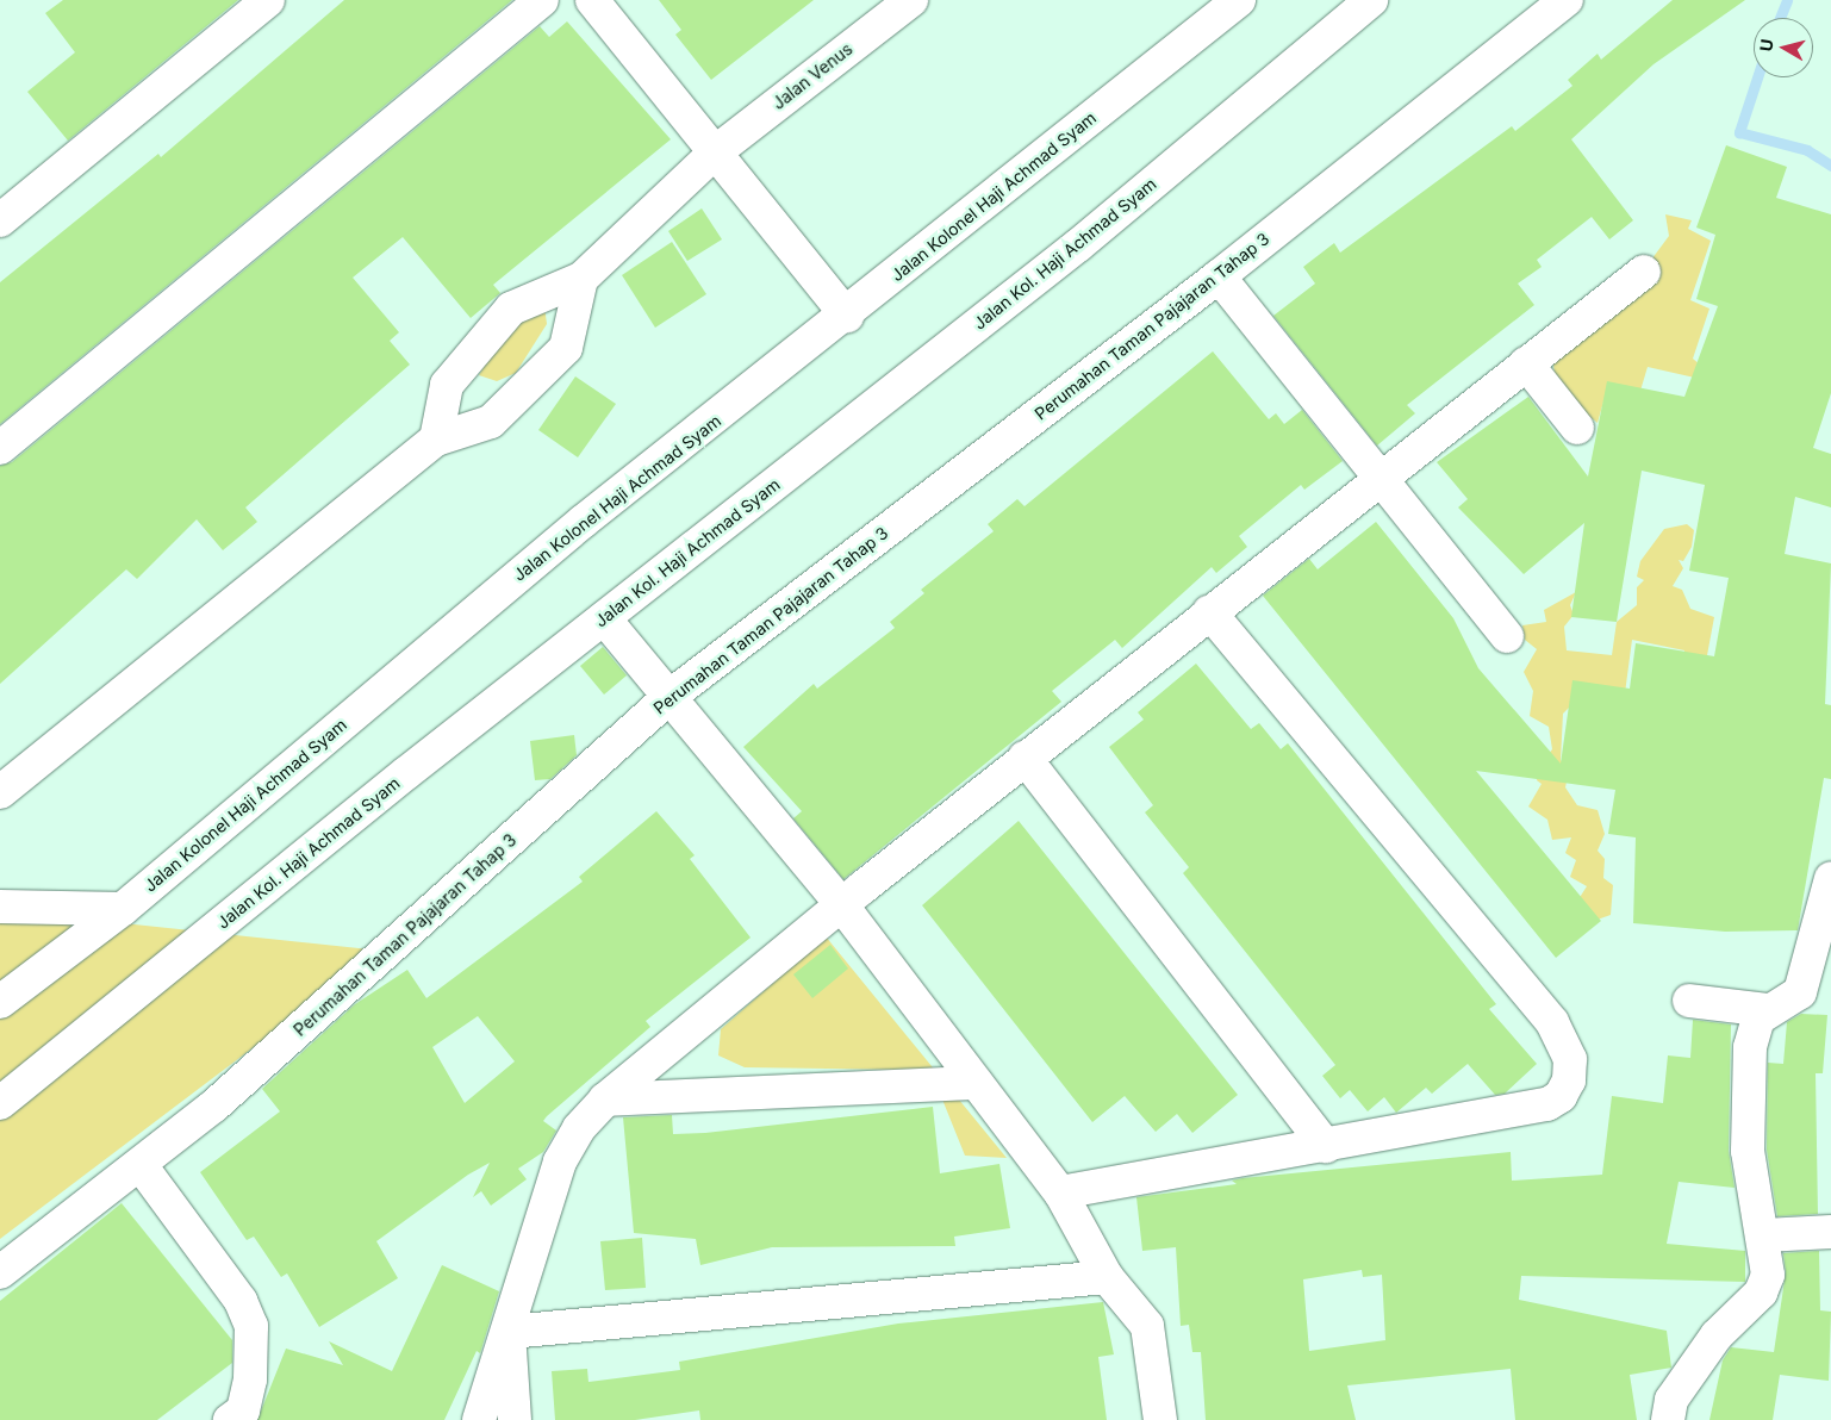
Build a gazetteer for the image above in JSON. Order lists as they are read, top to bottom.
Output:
{
  "streets": {
    "street": [
      "Jalan Venus",
      "Jalan Kolonel Haji Achmad Syam",
      "Jalan Kol. Haji Achmad Syam",
      "Perumahan Taman Pajajaran Tahap 3"
    ]
  },
  "north": "left"
}
